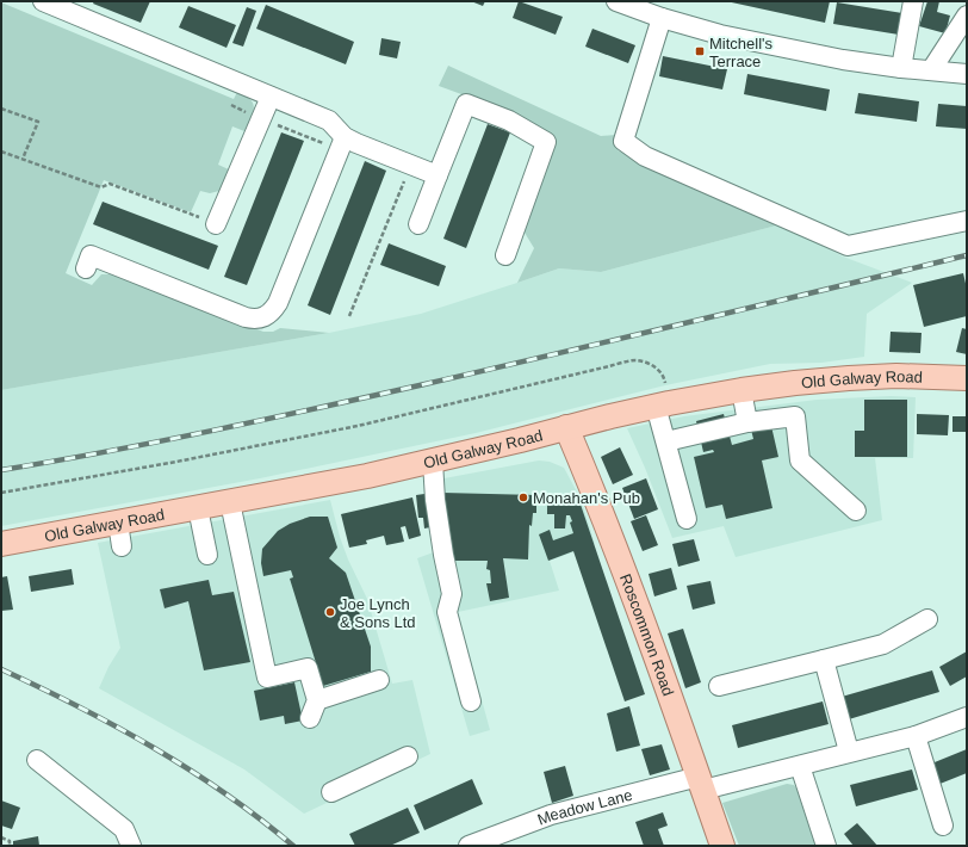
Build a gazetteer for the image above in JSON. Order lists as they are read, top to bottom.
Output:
{
  "streets": {
    "main road": ["Old Galway Road", "Roscommon Road"],
    "street": ["Meadow Lane"]
  },
  "crossings": [
    ["Old Galway Road", "Roscommon Road"],
    ["Roscommon Road", "Meadow Lane"]
  ],
  "places": {
    "transit": ["Mitchell's Terrace"],
    "other": ["Monahan's Pub", "Joe Lynch & Sons Ltd"]
  }
}
